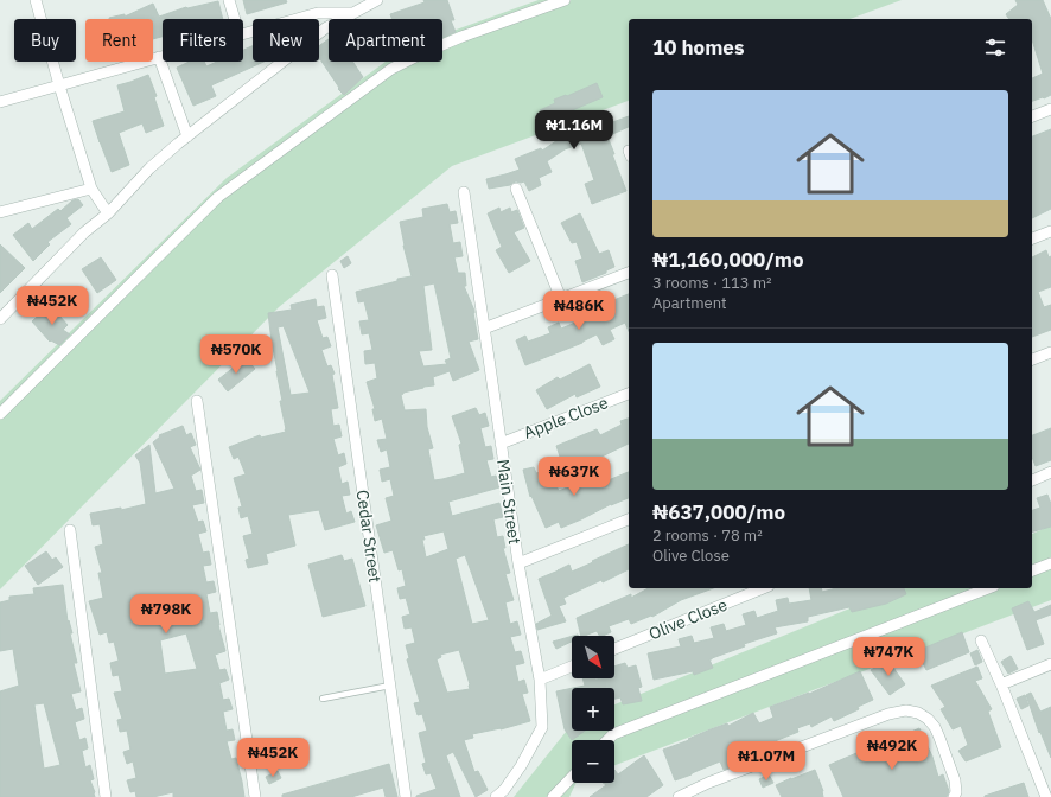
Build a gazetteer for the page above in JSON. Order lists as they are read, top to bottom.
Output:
{
  "streets": {
    "street": [
      "Apple Close",
      "Main Street",
      "Cedar Street",
      "Olive Close"
    ]
  },
  "crossings": [
    ["Apple Close", "Main Street"]
  ],
  "north": "bottom right",
  "page": {
    "chip": [
      "Buy",
      "Rent",
      "Filters",
      "New",
      "Apartment"
    ],
    "heading": "10 homes",
    "list": [
      {
        "name": "₦1,160,000/mo",
        "note": "3 rooms · 113 m² · Apartment"
      },
      {
        "name": "₦637,000/mo",
        "note": "2 rooms · 78 m² · Olive Close"
      }
    ],
    "price": [
      "₦1.16M",
      "₦452K",
      "₦486K",
      "₦570K",
      "₦637K",
      "₦798K",
      "₦747K",
      "₦492K",
      "₦452K",
      "₦1.07M"
    ],
    "map_buttons": ["+", "−"]
  }
}
